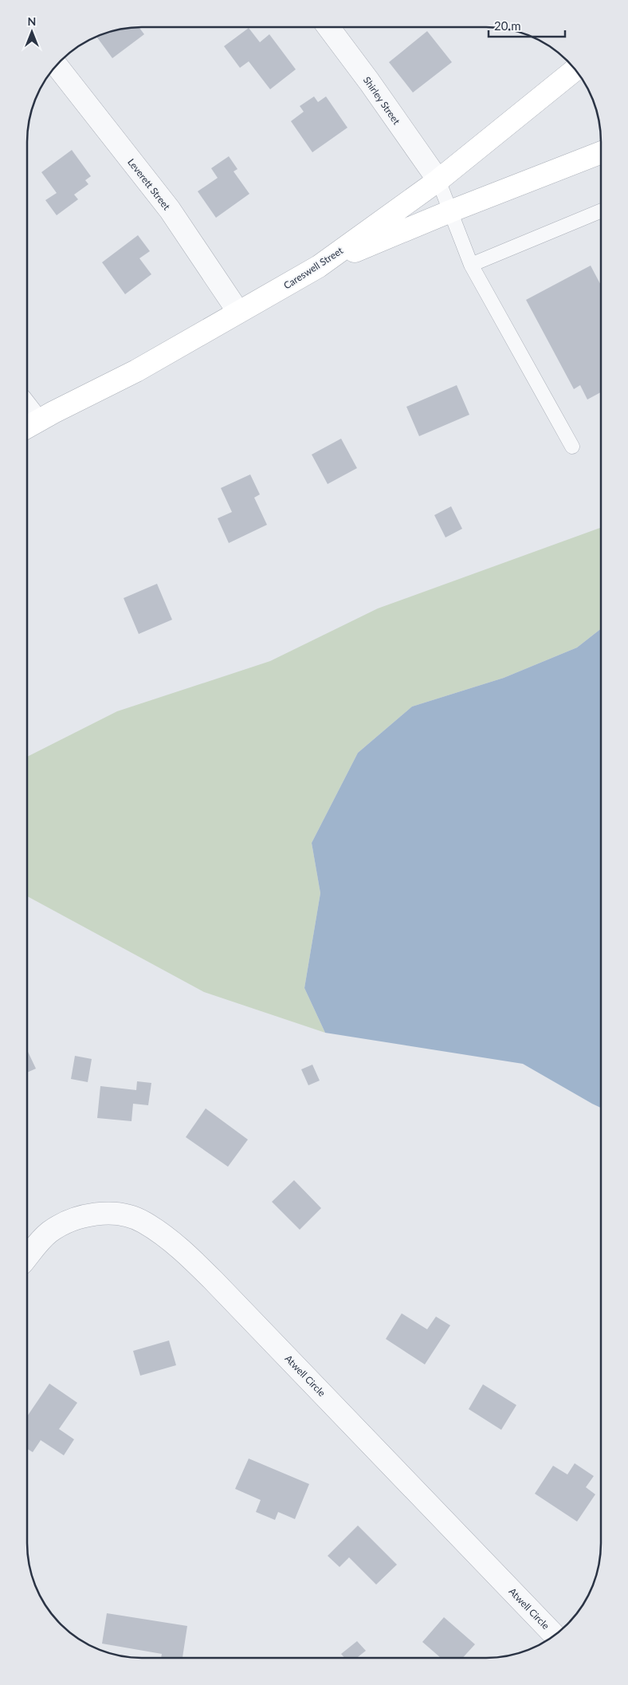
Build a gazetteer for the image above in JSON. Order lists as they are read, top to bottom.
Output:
{
  "streets": {
    "main road": ["Careswell Street"],
    "street": ["Shirley Street", "Leverett Street", "Atwell Circle"]
  },
  "crossings": [
    ["Shirley Street", "Careswell Street"],
    ["Leverett Street", "Careswell Street"]
  ],
  "scale_bar": "20 m",
  "north": "top"
}
